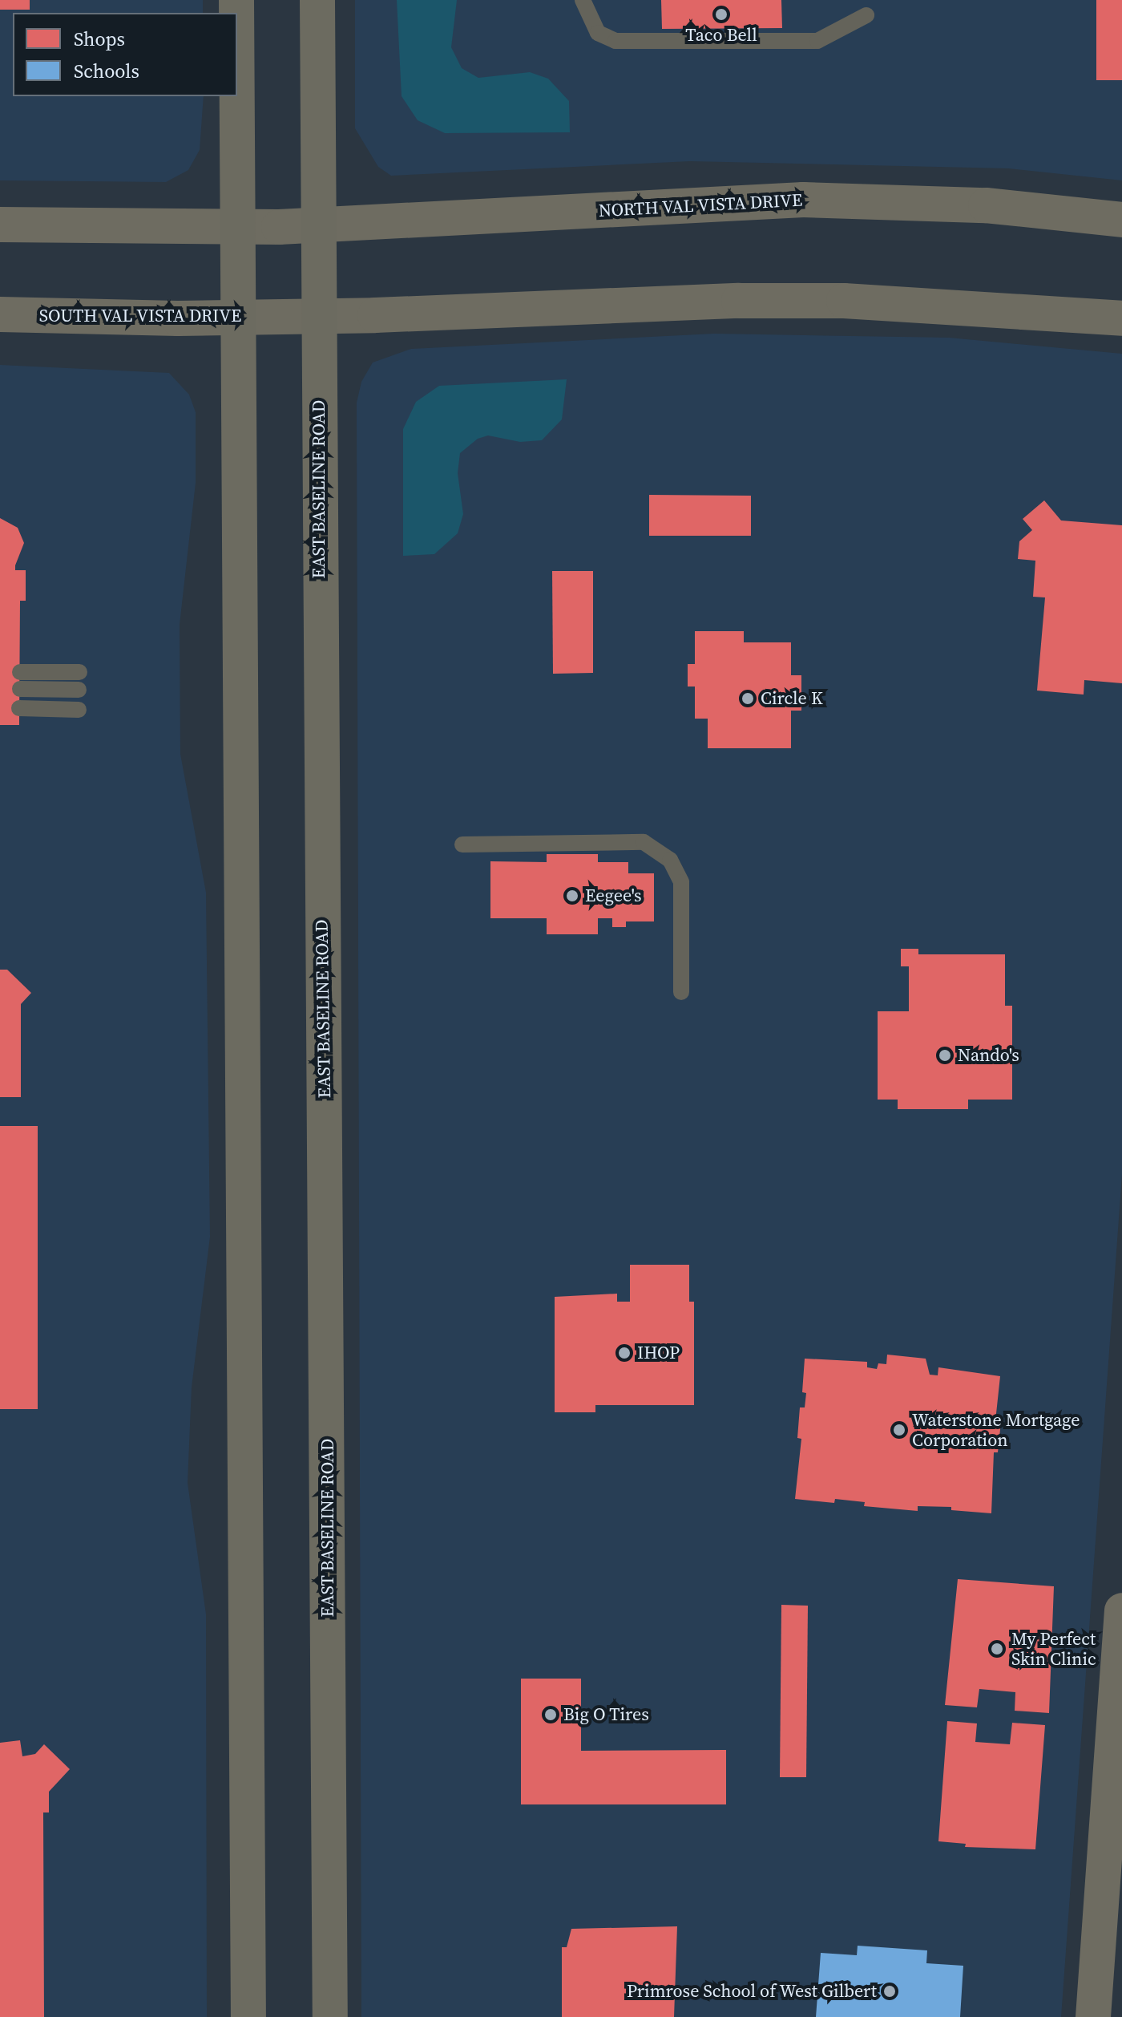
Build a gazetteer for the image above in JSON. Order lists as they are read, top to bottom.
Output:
{
  "streets": {
    "main road": ["NORTH VAL VISTA DRIVE", "SOUTH VAL VISTA DRIVE", "EAST BASELINE ROAD"]
  },
  "crossings": [
    ["NORTH VAL VISTA DRIVE", "EAST BASELINE ROAD"],
    ["SOUTH VAL VISTA DRIVE", "EAST BASELINE ROAD"]
  ],
  "places": [
    "Taco Bell",
    "Circle K",
    "Eegee's",
    "Nando's",
    "IHOP",
    "Waterstone Mortgage Corporation",
    "My Perfect Skin Clinic",
    "Big O Tires",
    "Primrose School of West Gilbert"
  ],
  "legend": ["Shops", "Schools"]
}
